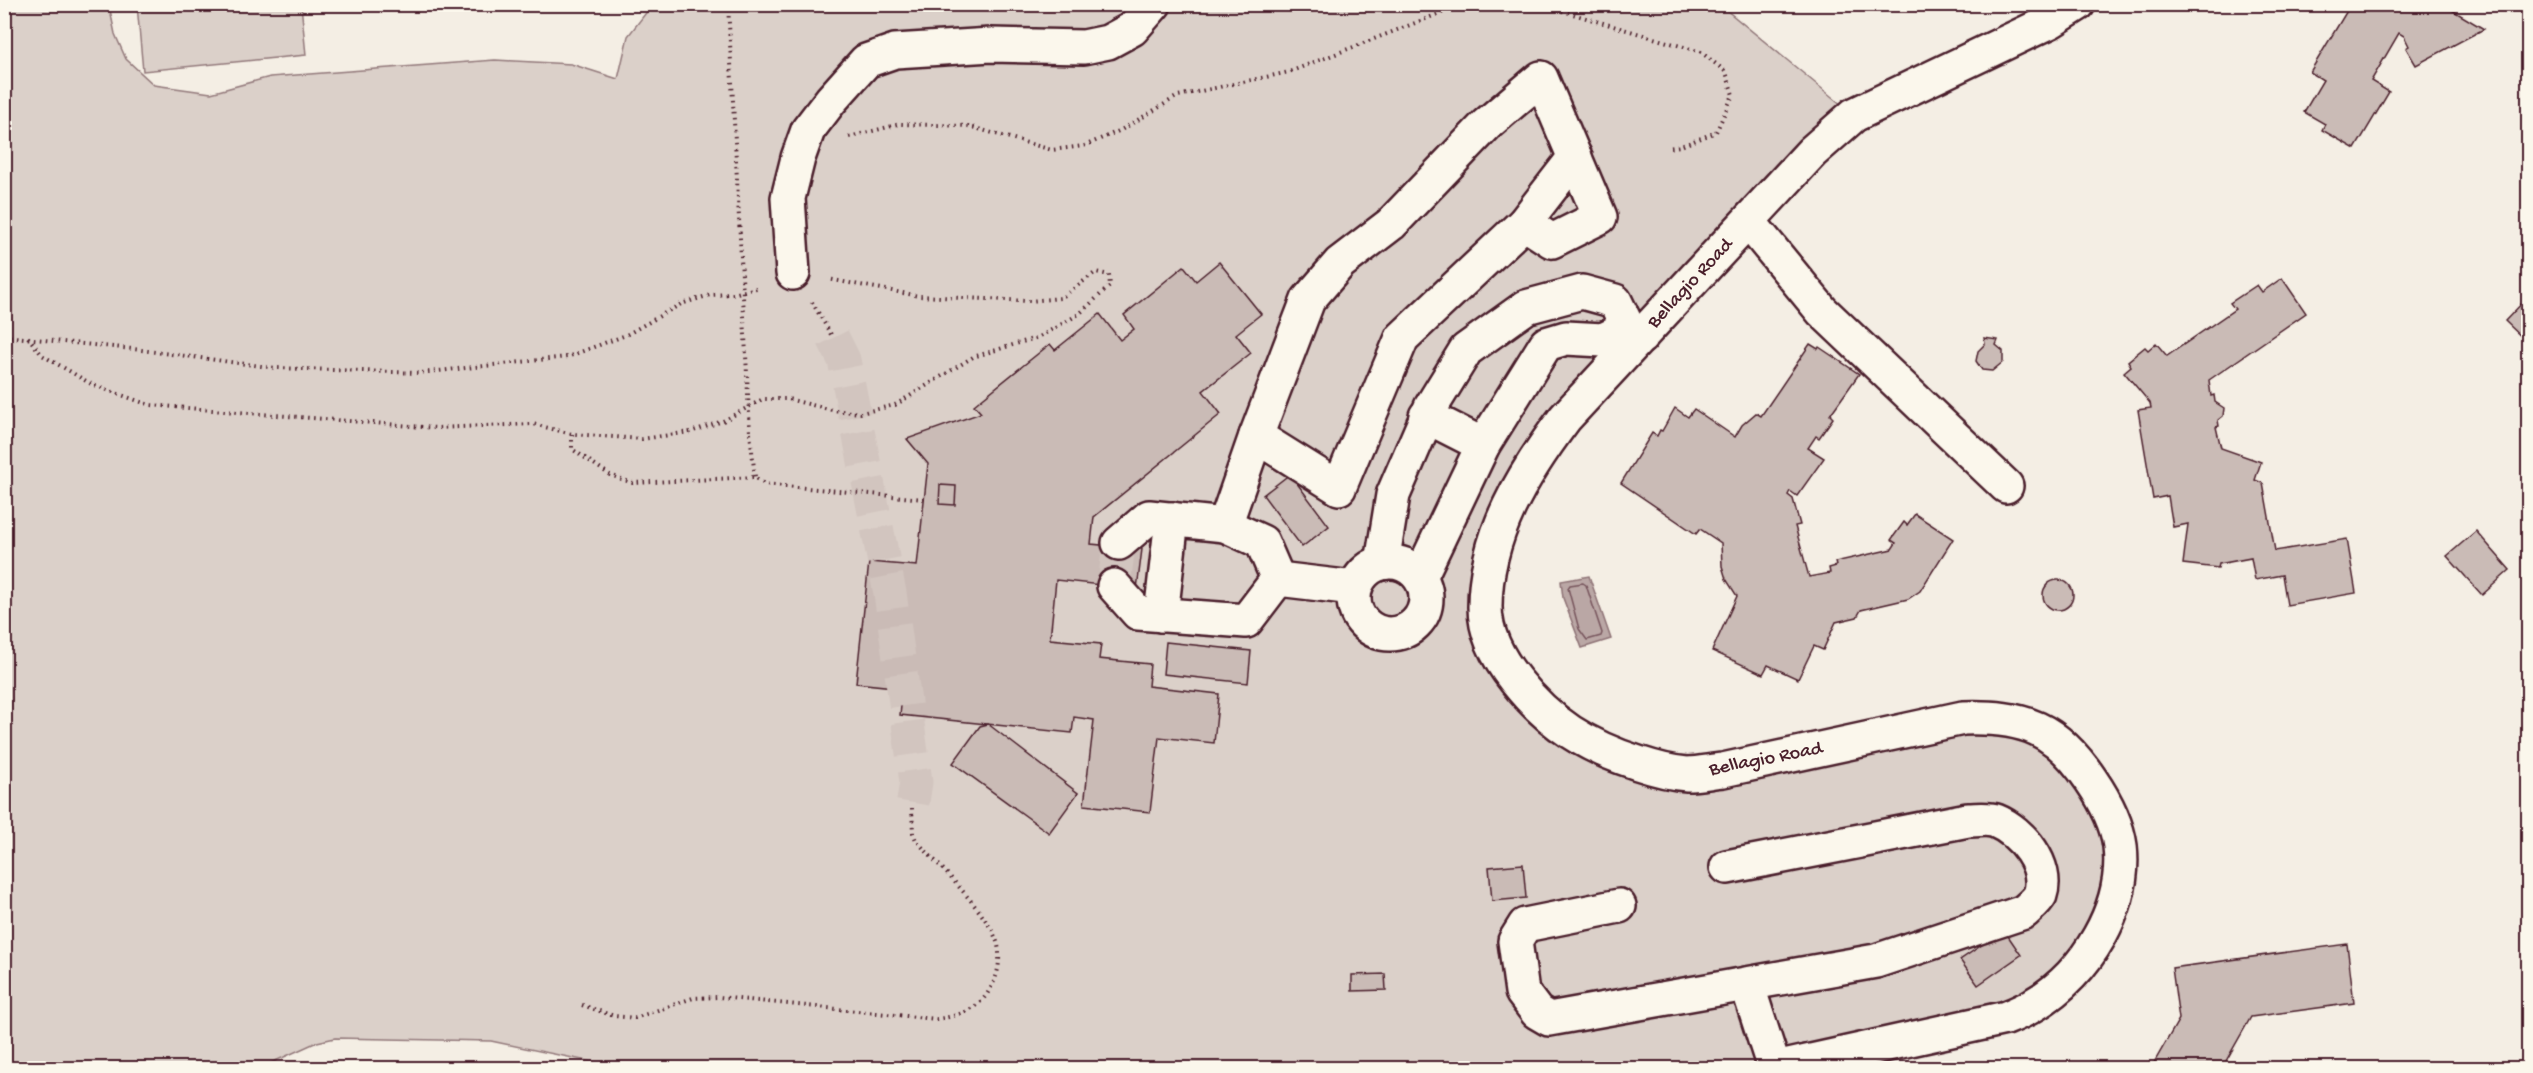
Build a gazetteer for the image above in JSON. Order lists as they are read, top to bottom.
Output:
{
  "streets": {
    "street": ["Bellagio Road"]
  }
}
